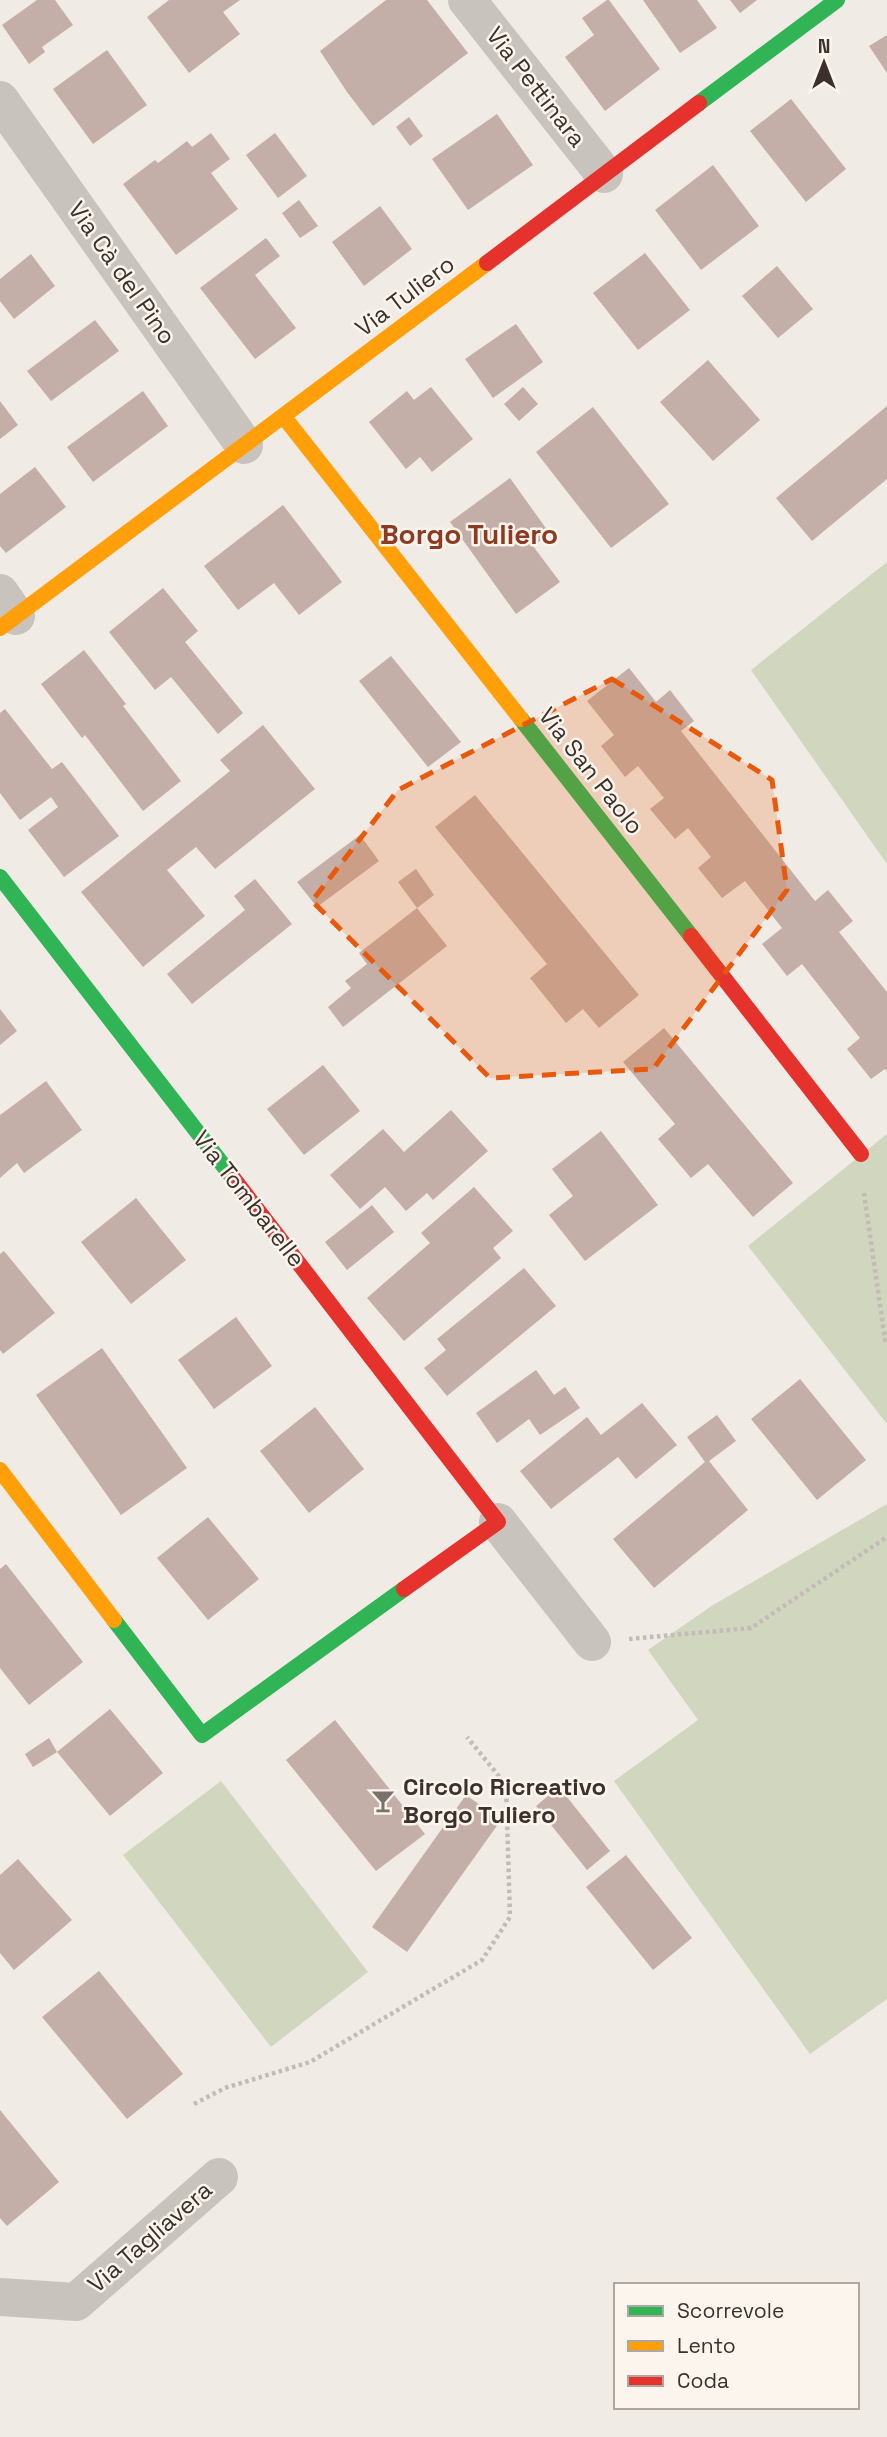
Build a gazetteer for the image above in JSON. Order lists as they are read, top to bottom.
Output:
{
  "streets": {
    "street": [
      "Via Pettinara",
      "Via Cà del Pino",
      "Via Tuliero",
      "Via San Paolo",
      "Via Tombarelle",
      "Via Tagliavera"
    ]
  },
  "crossings": [
    ["Via Pettinara", "Via Tuliero"],
    ["Via Cà del Pino", "Via Tuliero"],
    ["Via Tuliero", "Via San Paolo"]
  ],
  "districts": ["Borgo Tuliero"],
  "places": {
    "bar": ["Circolo Ricreativo Borgo Tuliero"]
  },
  "legend": ["Scorrevole", "Lento", "Coda"],
  "north": "top"
}
